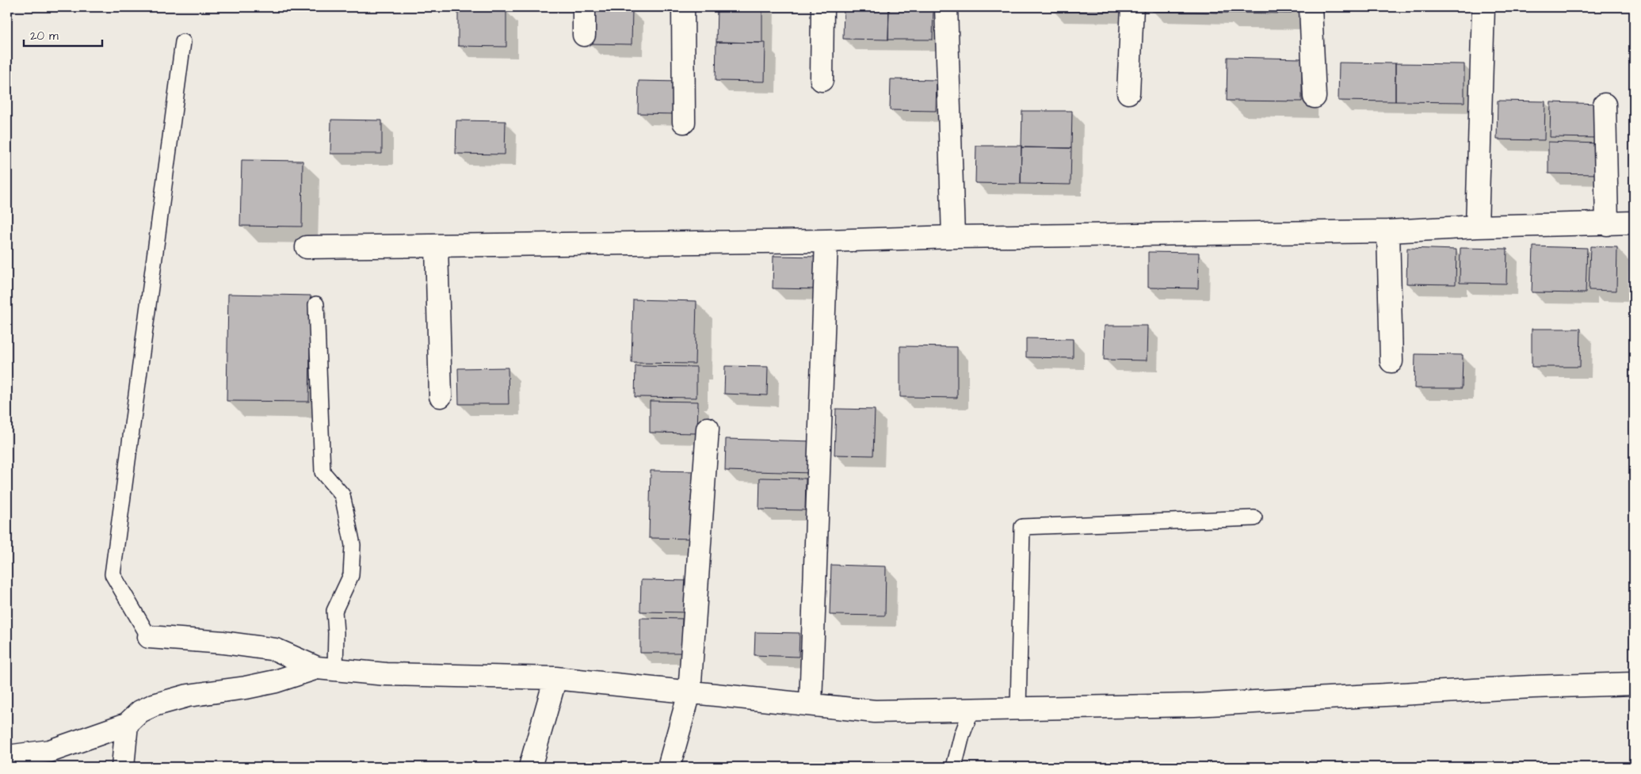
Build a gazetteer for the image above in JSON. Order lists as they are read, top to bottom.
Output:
{
  "scale_bar": "20 m"
}
